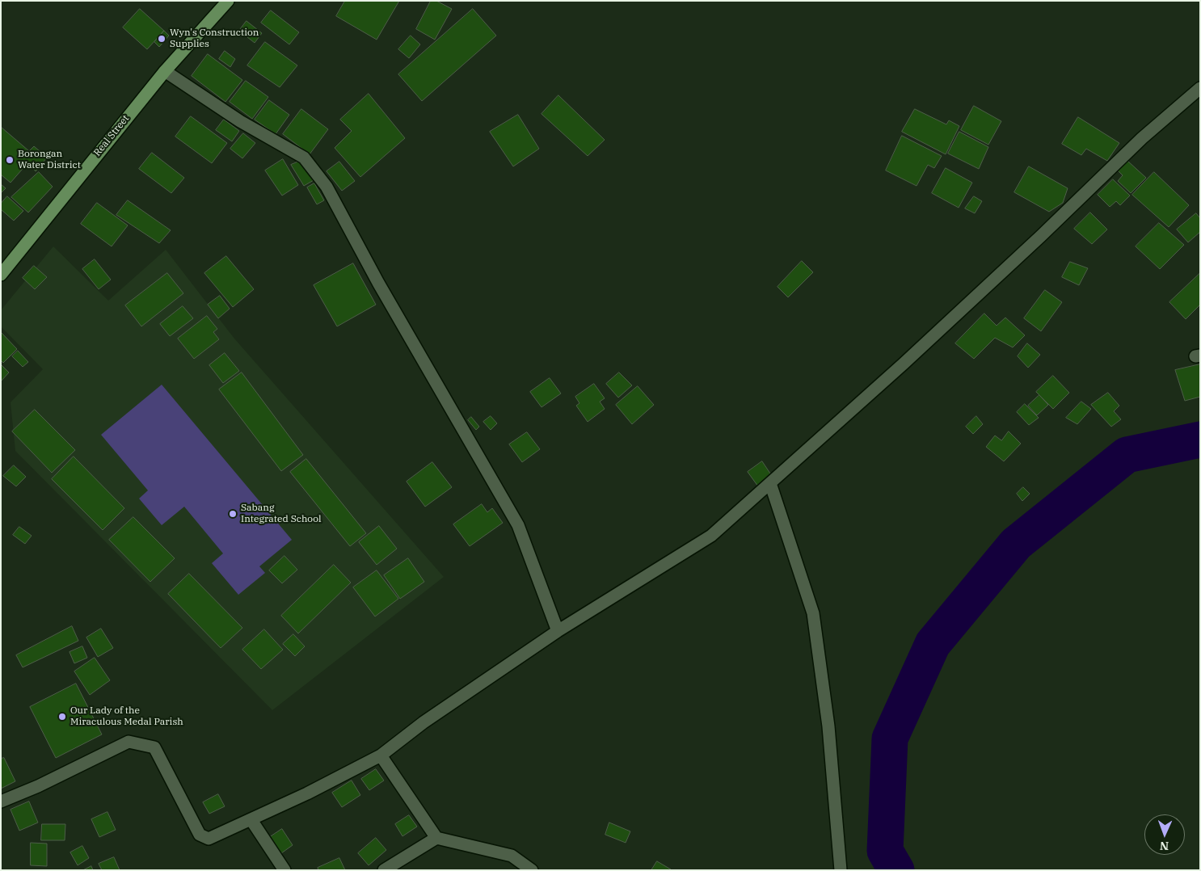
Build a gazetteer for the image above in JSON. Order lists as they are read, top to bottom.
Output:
{
  "streets": {
    "main road": ["Real Street"]
  },
  "places": [
    "Wyn's Construction Supplies",
    "Borongan Water District",
    "Sabang Integrated School",
    "Our Lady of the Miraculous Medal Parish"
  ],
  "north": "bottom"
}
